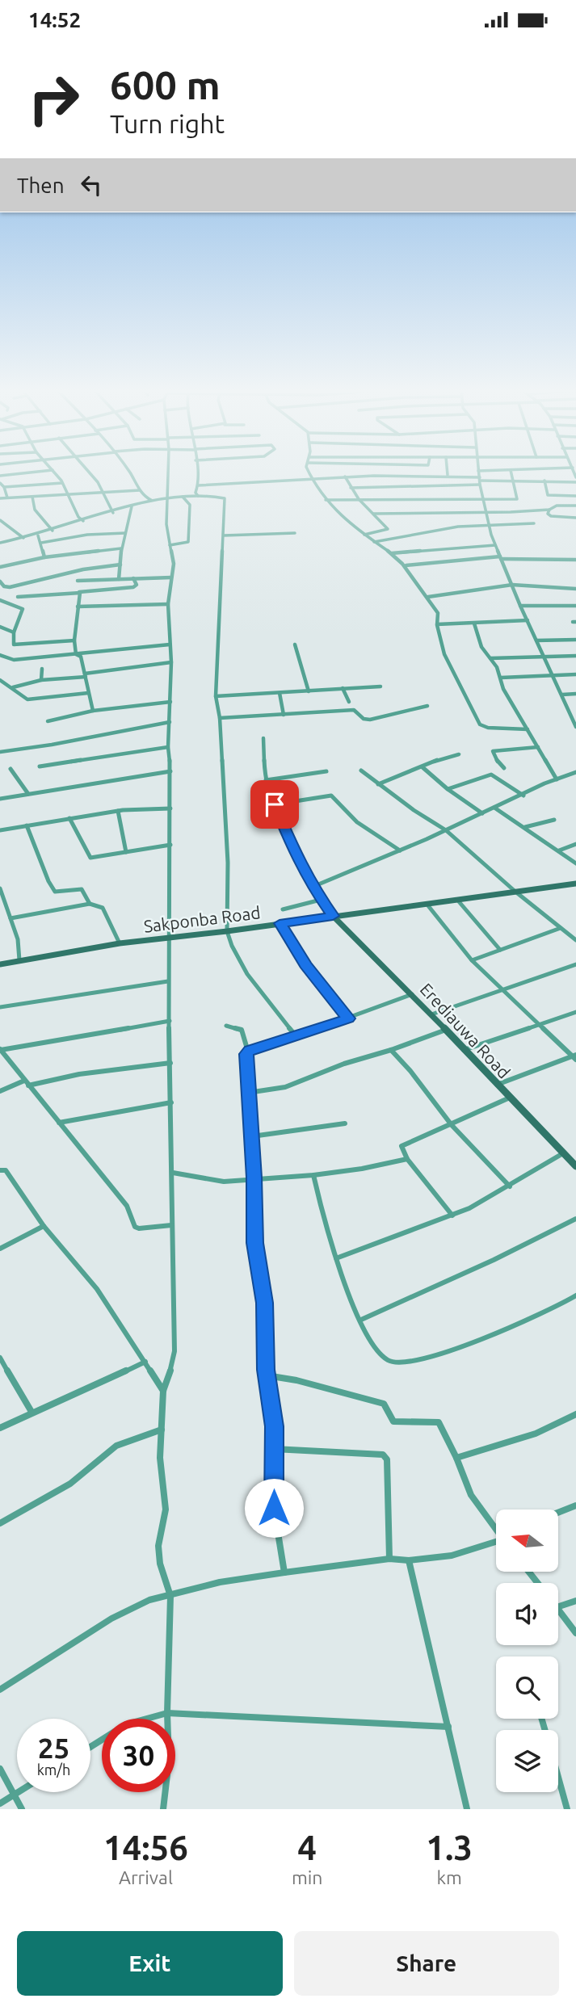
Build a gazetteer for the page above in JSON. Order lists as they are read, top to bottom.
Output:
{
  "streets": {
    "main road": ["Sakponba Road", "Erediauwa Road"]
  },
  "crossings": [
    ["Sakponba Road", "Erediauwa Road"]
  ],
  "north": "left",
  "page": {
    "status": "14:52",
    "turn": ["600 m", "Turn right"],
    "then": "Then",
    "speed": "25 km/h",
    "limit": "30",
    "eta": [
      "14:56",
      "Arrival",
      "4",
      "min",
      "1.3",
      "km"
    ],
    "buttons": ["Exit", "Share"]
  }
}
